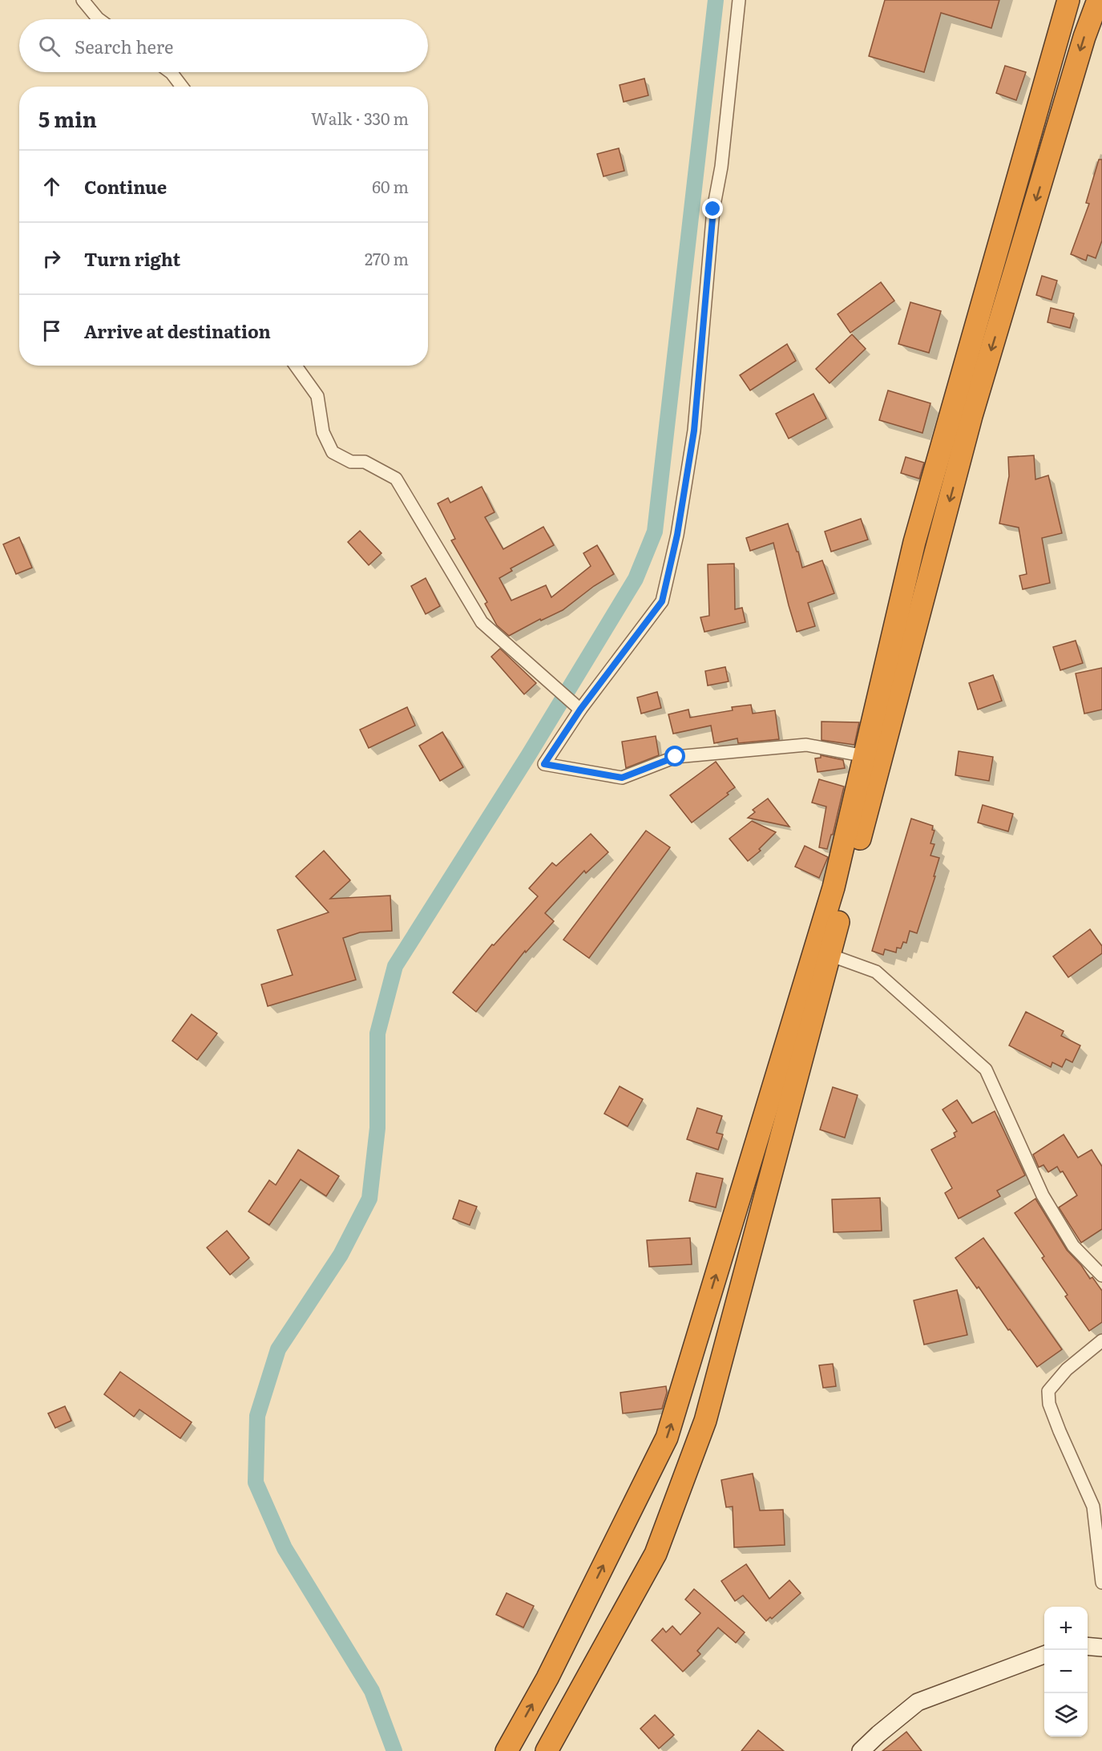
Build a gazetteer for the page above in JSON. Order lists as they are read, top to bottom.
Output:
{
  "page": {
    "search": "Search here",
    "heading": ["5 min", "Walk · 330 m"],
    "list": [
      ["Continue", "60 m"],
      ["Turn right", "270 m"],
      "Arrive at destination"
    ],
    "map_buttons": ["+", "−"]
  }
}
